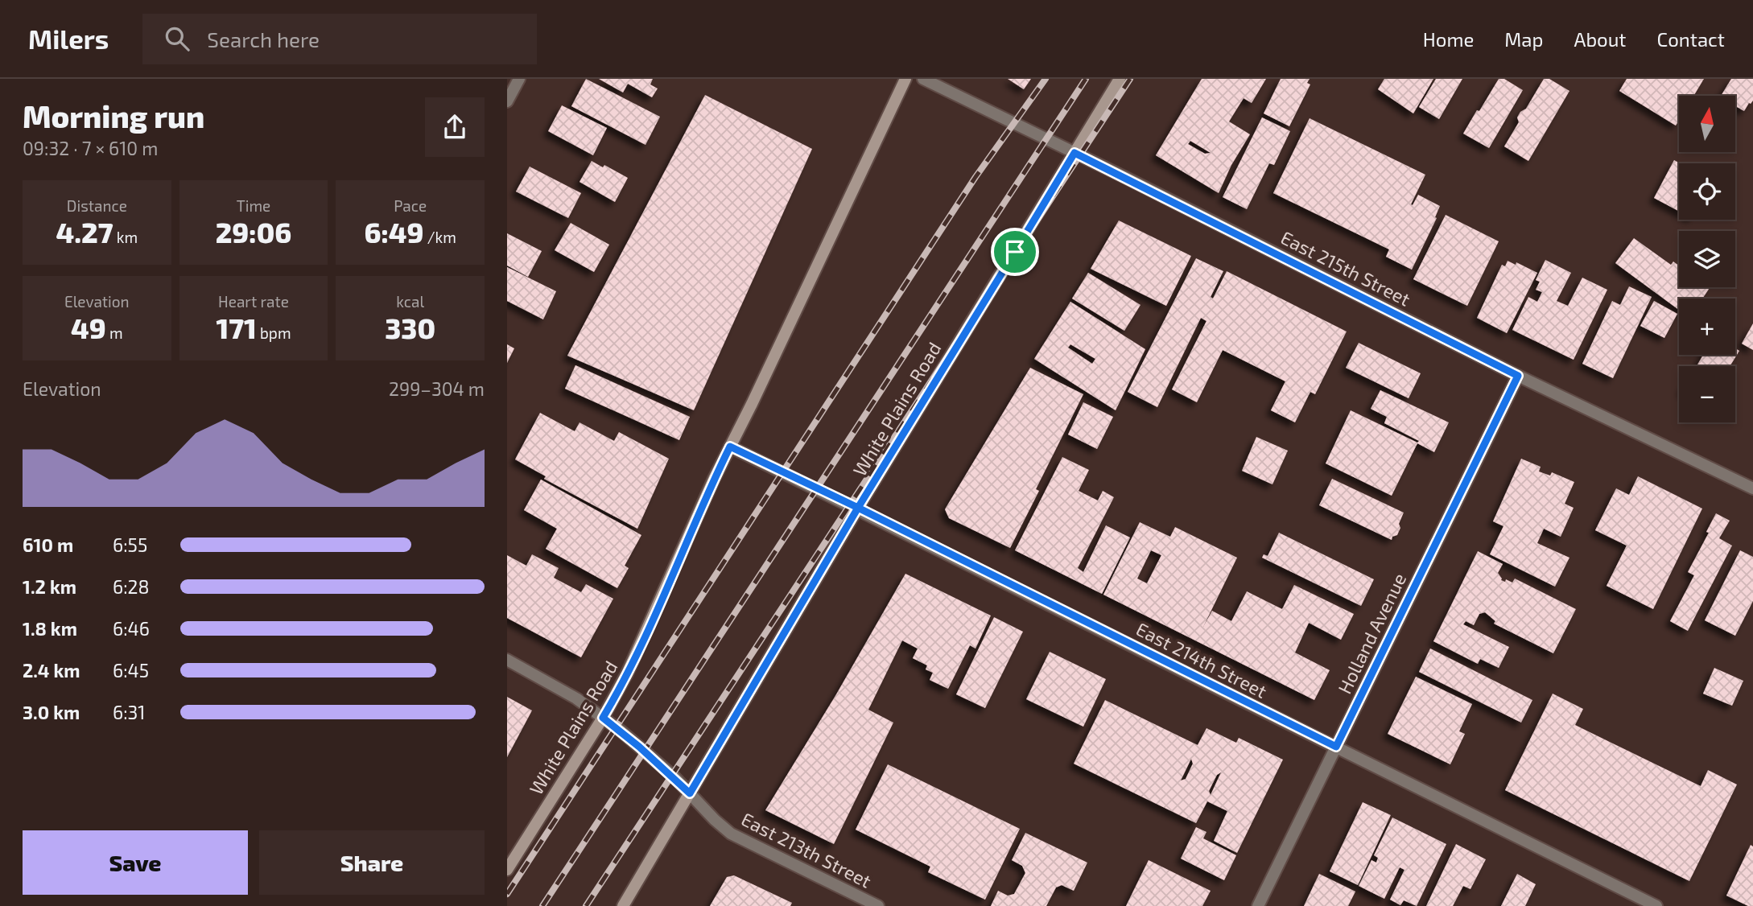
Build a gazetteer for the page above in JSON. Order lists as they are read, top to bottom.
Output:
{
  "streets": {
    "main road": ["White Plains Road"],
    "street": [
      "East 215th Street",
      "Holland Avenue",
      "East 214th Street",
      "East 213th Street"
    ]
  },
  "crossings": [
    ["East 215th Street", "White Plains Road"],
    ["East 215th Street", "Holland Avenue"],
    ["White Plains Road", "East 214th Street"],
    ["White Plains Road", "East 213th Street"],
    ["Holland Avenue", "East 214th Street"]
  ],
  "north": "top",
  "page": {
    "header": "Milers",
    "search": "Search here",
    "nav": [
      "Home",
      "Map",
      "About",
      "Contact"
    ],
    "heading": ["Morning run", "09:32 · 7 × 610 m"],
    "map_buttons": ["+", "−"],
    "stats": [
      ["Distance", "4.27 km"],
      ["Time", "29:06"],
      ["Pace", "6:49 /km"],
      ["Elevation", "49 m"],
      ["Heart rate", "171 bpm"],
      ["kcal", "330"]
    ],
    "chart": ["Elevation", "299–304 m"],
    "list": [
      {
        "name": "610 m",
        "note": "6:55"
      },
      {
        "name": "1.2 km",
        "note": "6:28"
      },
      {
        "name": "1.8 km",
        "note": "6:46"
      },
      {
        "name": "2.4 km",
        "note": "6:45"
      },
      {
        "name": "3.0 km",
        "note": "6:31"
      }
    ],
    "buttons": ["Save", "Share"]
  }
}
